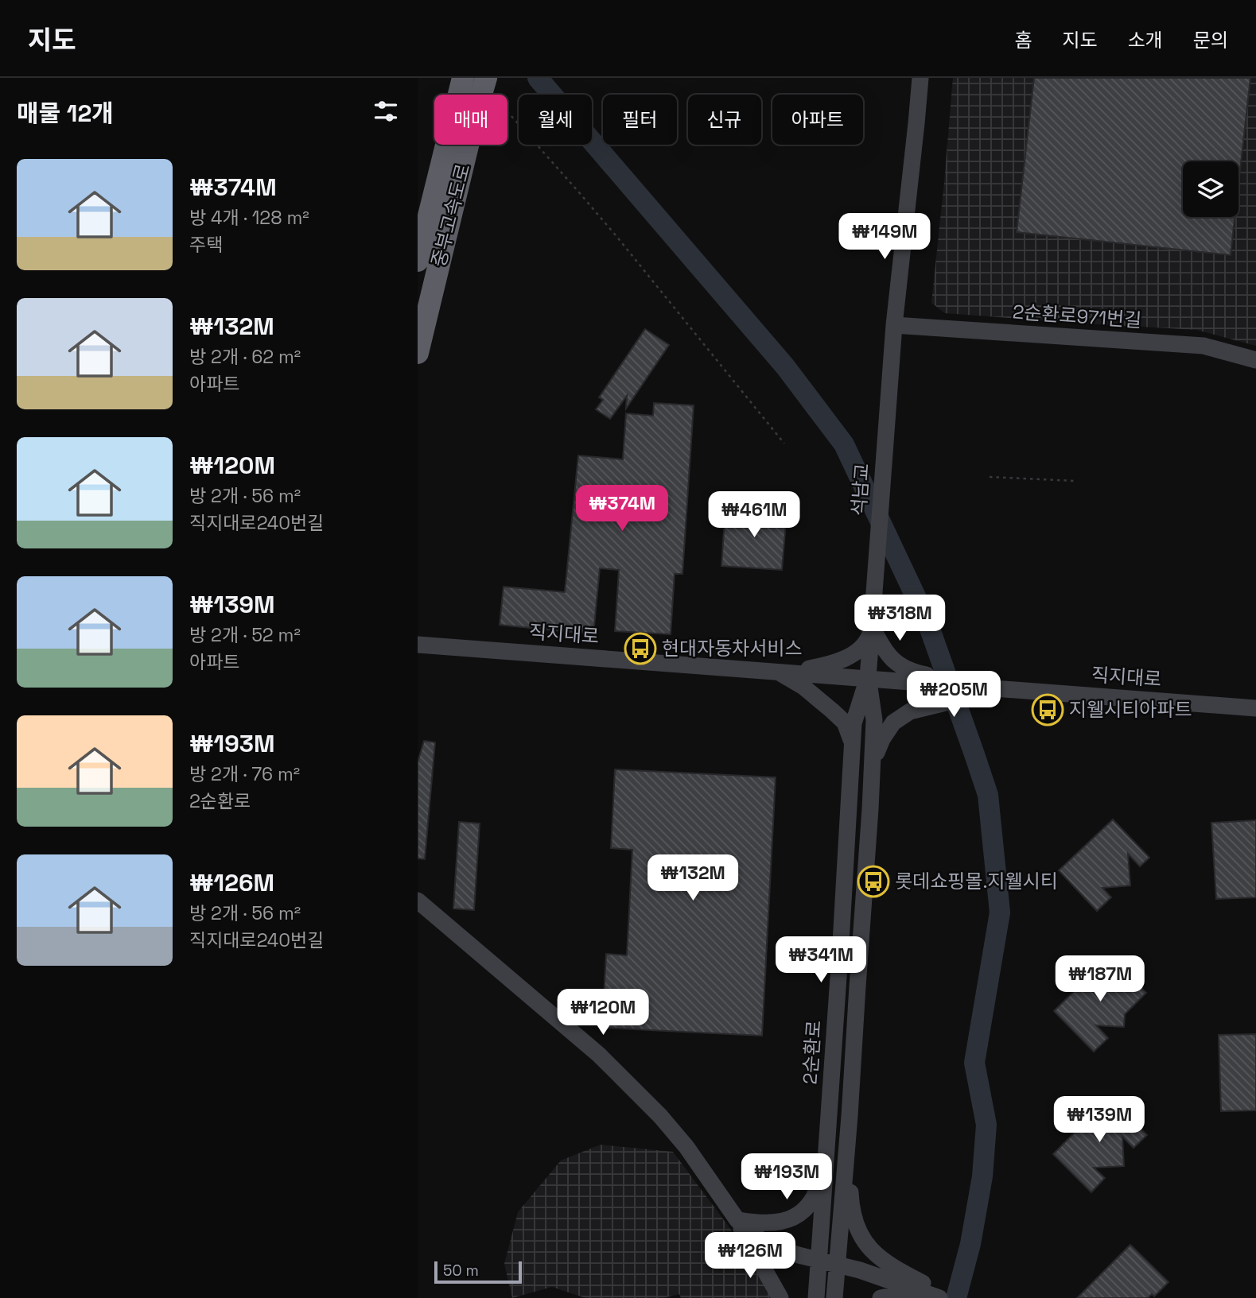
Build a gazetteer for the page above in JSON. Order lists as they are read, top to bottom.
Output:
{
  "streets": {
    "highway": ["중부고속도로"],
    "main road": [
      "2순환로971번길",
      "석남교",
      "직지대로",
      "2순환로"
    ]
  },
  "crossings": [
    ["2순환로971번길", "석남교"],
    ["석남교", "2순환로"],
    ["직지대로", "2순환로"]
  ],
  "places": {
    "bus stop": ["현대자동차서비스", "지웰시티아파트", "롯데쇼핑몰.지웰시티"]
  },
  "scale_bar": "50 m",
  "page": {
    "header": "지도",
    "nav": [
      "홈",
      "지도",
      "소개",
      "문의"
    ],
    "heading": "매물 12개",
    "chip": [
      "매매",
      "월세",
      "필터",
      "신규",
      "아파트"
    ],
    "list": [
      {
        "name": "₩374M",
        "note": "방 4개 · 128 m² · 주택"
      },
      {
        "name": "₩132M",
        "note": "방 2개 · 62 m² · 아파트"
      },
      {
        "name": "₩120M",
        "note": "방 2개 · 56 m² · 직지대로240번길"
      },
      {
        "name": "₩139M",
        "note": "방 2개 · 52 m² · 아파트"
      },
      {
        "name": "₩193M",
        "note": "방 2개 · 76 m² · 2순환로"
      },
      {
        "name": "₩126M",
        "note": "방 2개 · 56 m² · 직지대로240번길"
      }
    ],
    "price": [
      "₩149M",
      "₩374M",
      "₩461M",
      "₩318M",
      "₩205M",
      "₩132M",
      "₩341M",
      "₩187M",
      "₩120M",
      "₩139M",
      "₩193M",
      "₩126M"
    ],
    "scale": "50 m"
  }
}
